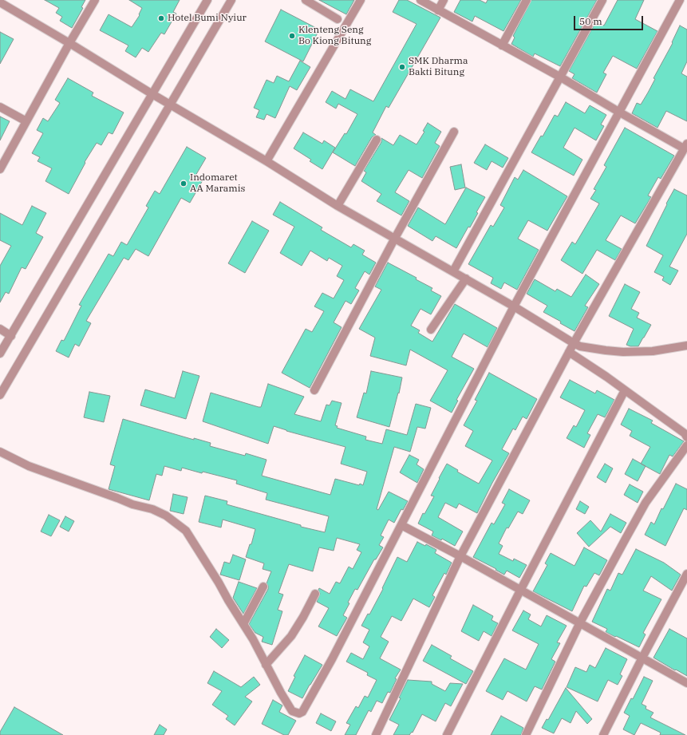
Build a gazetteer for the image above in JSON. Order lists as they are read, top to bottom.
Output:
{
  "places": [
    "Hotel Bumi Nyiur",
    "Klenteng Seng Bo Kiong Bitung",
    "SMK Dharma Bakti Bitung",
    "Indomaret AA Maramis"
  ],
  "scale_bar": "50 m"
}
